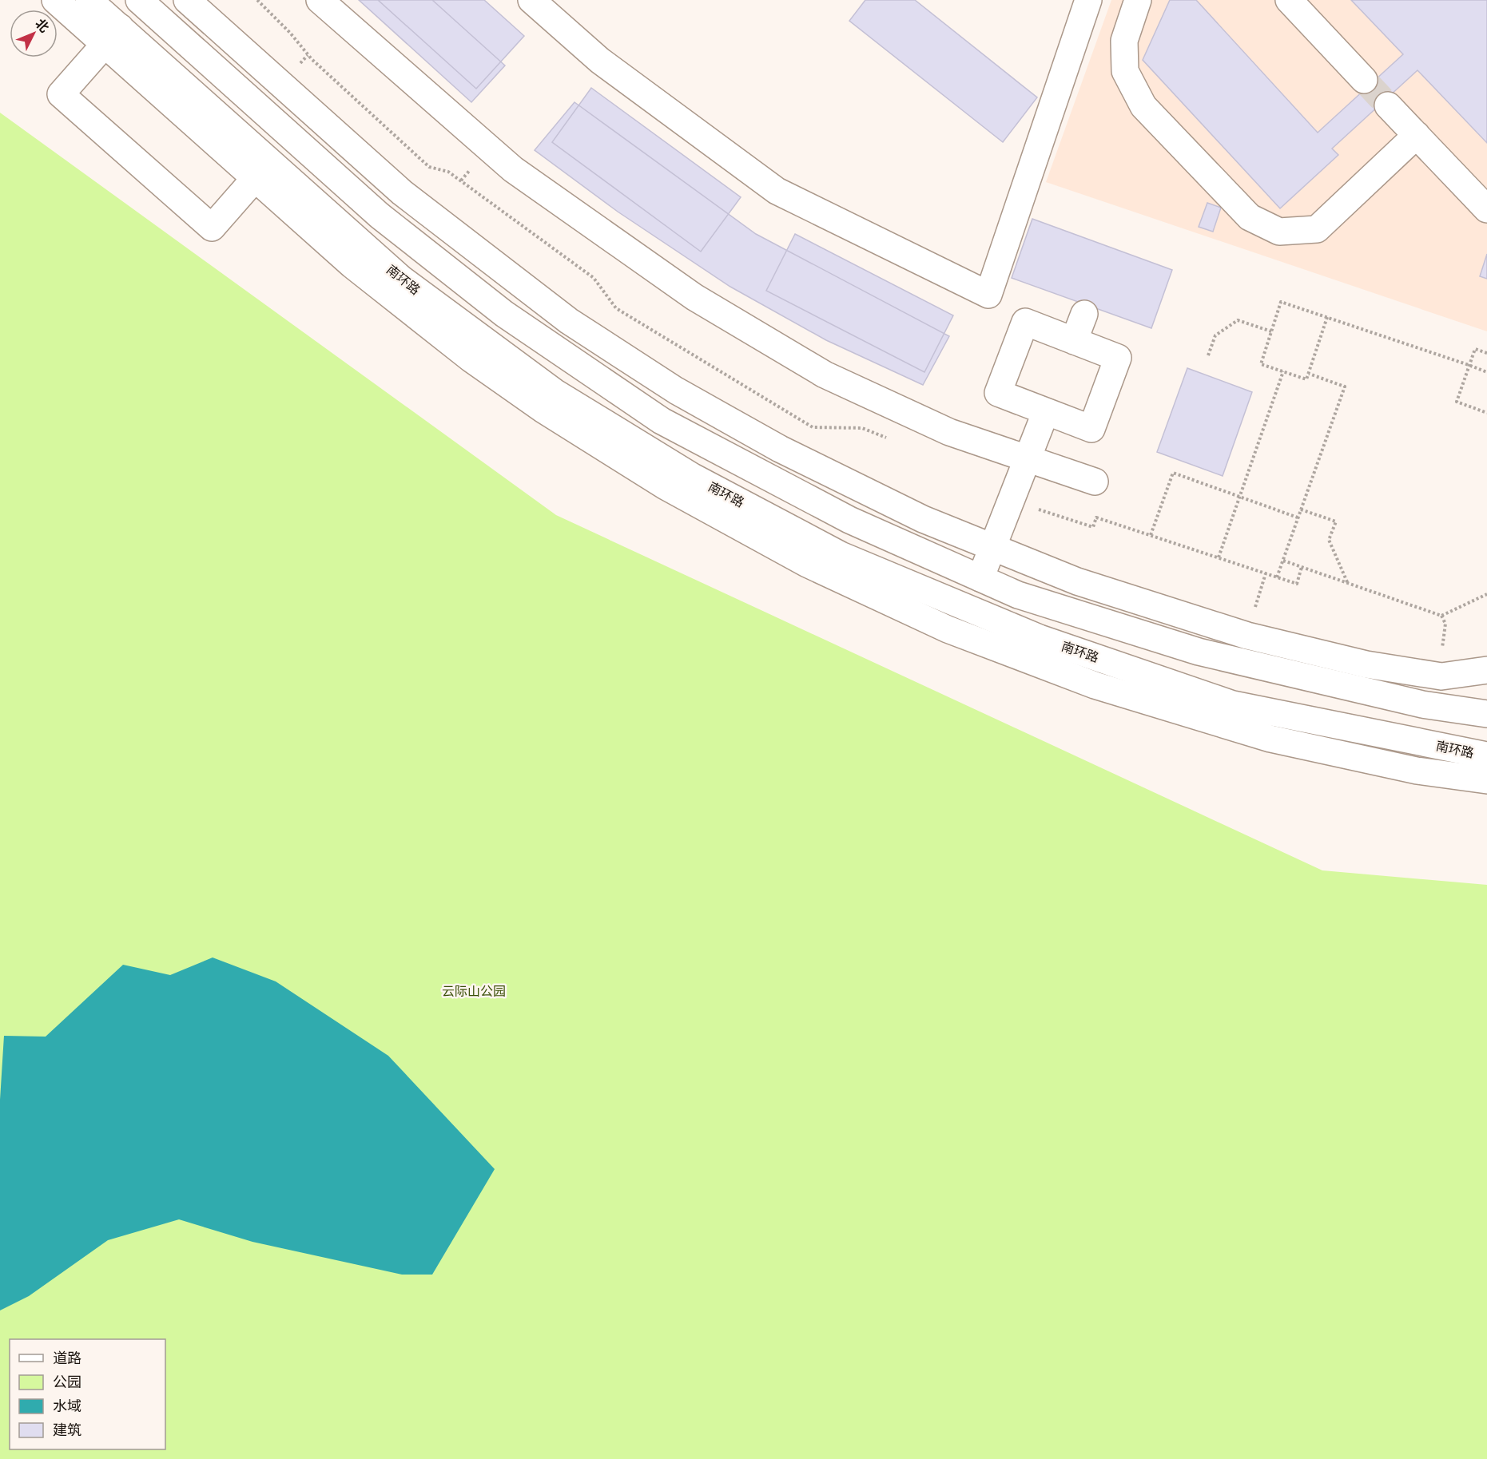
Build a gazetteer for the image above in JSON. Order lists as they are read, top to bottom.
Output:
{
  "streets": {
    "street": ["南环路"]
  },
  "parks": ["云际山公园"],
  "legend": [
    "道路",
    "公园",
    "水域",
    "建筑"
  ],
  "north": "top right"
}
